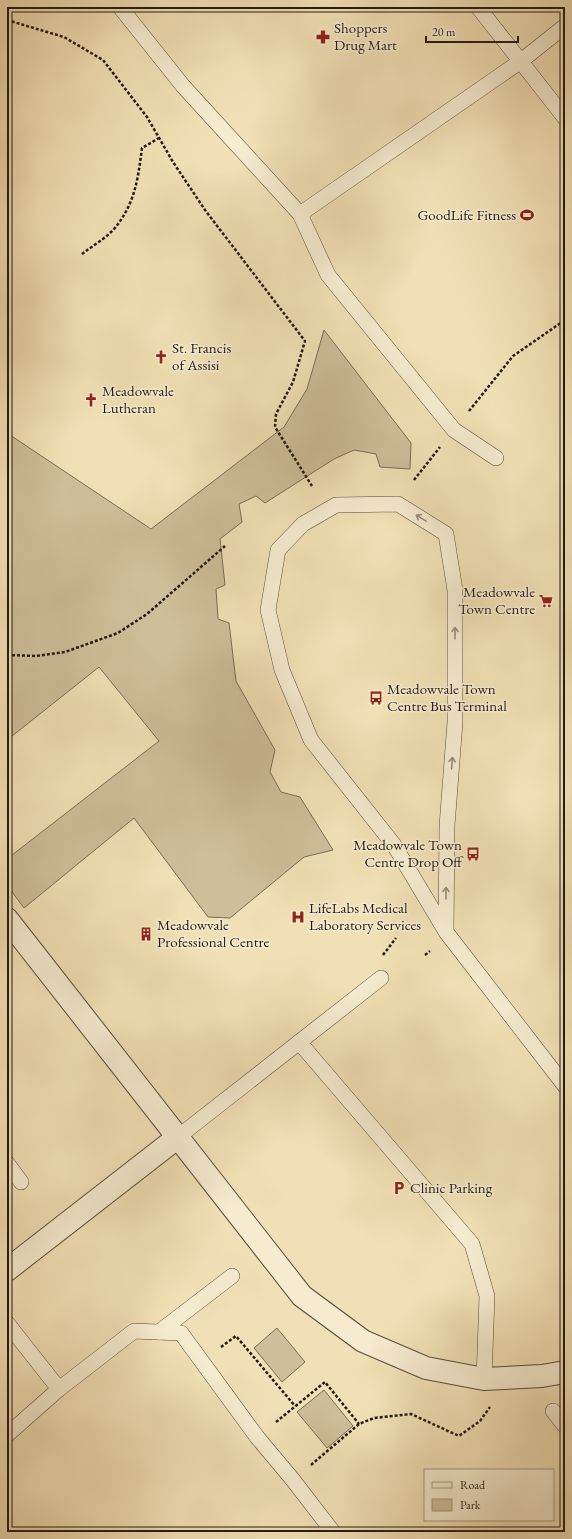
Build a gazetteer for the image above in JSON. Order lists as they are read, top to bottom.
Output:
{
  "places": {
    "pharmacy": ["Shoppers Drug Mart"],
    "sports": ["GoodLife Fitness"],
    "church": ["St. Francis of Assisi", "Meadowvale Lutheran"],
    "supermarket": ["Meadowvale Town Centre"],
    "bus stop": ["Meadowvale Town Centre Bus Terminal", "Meadowvale Town Centre Drop Off"],
    "hospital": ["LifeLabs Medical Laboratory Services"],
    "building": ["Meadowvale Professional Centre"],
    "parking": ["Clinic Parking"]
  },
  "legend": ["Road", "Park"],
  "scale_bar": "20 m"
}
